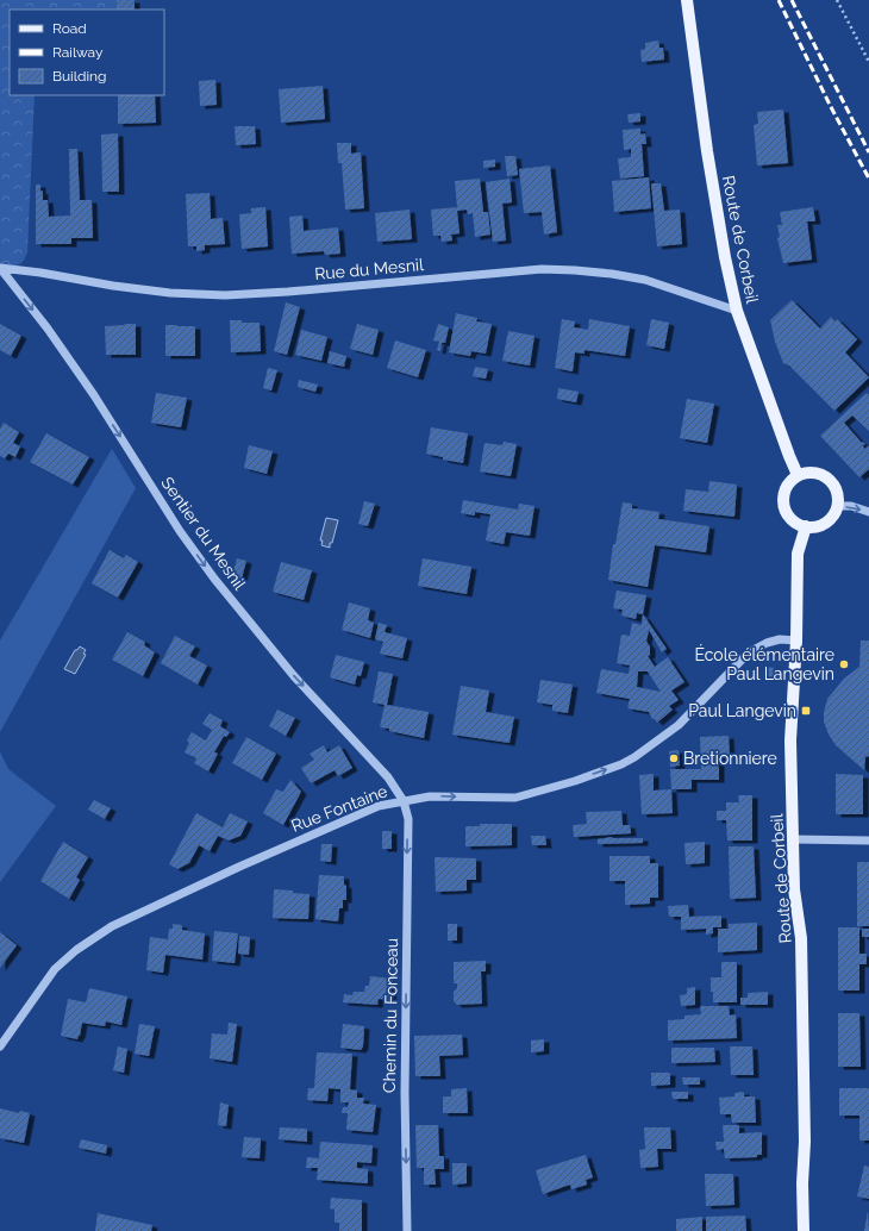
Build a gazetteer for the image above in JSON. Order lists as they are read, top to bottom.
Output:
{
  "streets": {
    "main road": ["Route de Corbeil"],
    "street": [
      "Rue du Mesnil",
      "Sentier du Mesnil",
      "Rue Fontaine",
      "Chemin du Fonceau"
    ]
  },
  "crossings": [
    ["Route de Corbeil", "Rue du Mesnil"],
    ["Route de Corbeil", "Rue Fontaine"],
    ["Rue du Mesnil", "Sentier du Mesnil"],
    ["Sentier du Mesnil", "Rue Fontaine"],
    ["Sentier du Mesnil", "Chemin du Fonceau"],
    ["Rue Fontaine", "Chemin du Fonceau"]
  ],
  "one_way": ["Sentier du Mesnil", "Rue Fontaine", "Chemin du Fonceau"],
  "places": {
    "other": ["École élémentaire Paul Langevin", "Bretionniere"],
    "transit": ["Paul Langevin"]
  },
  "legend": ["Road", "Railway", "Building"]
}
